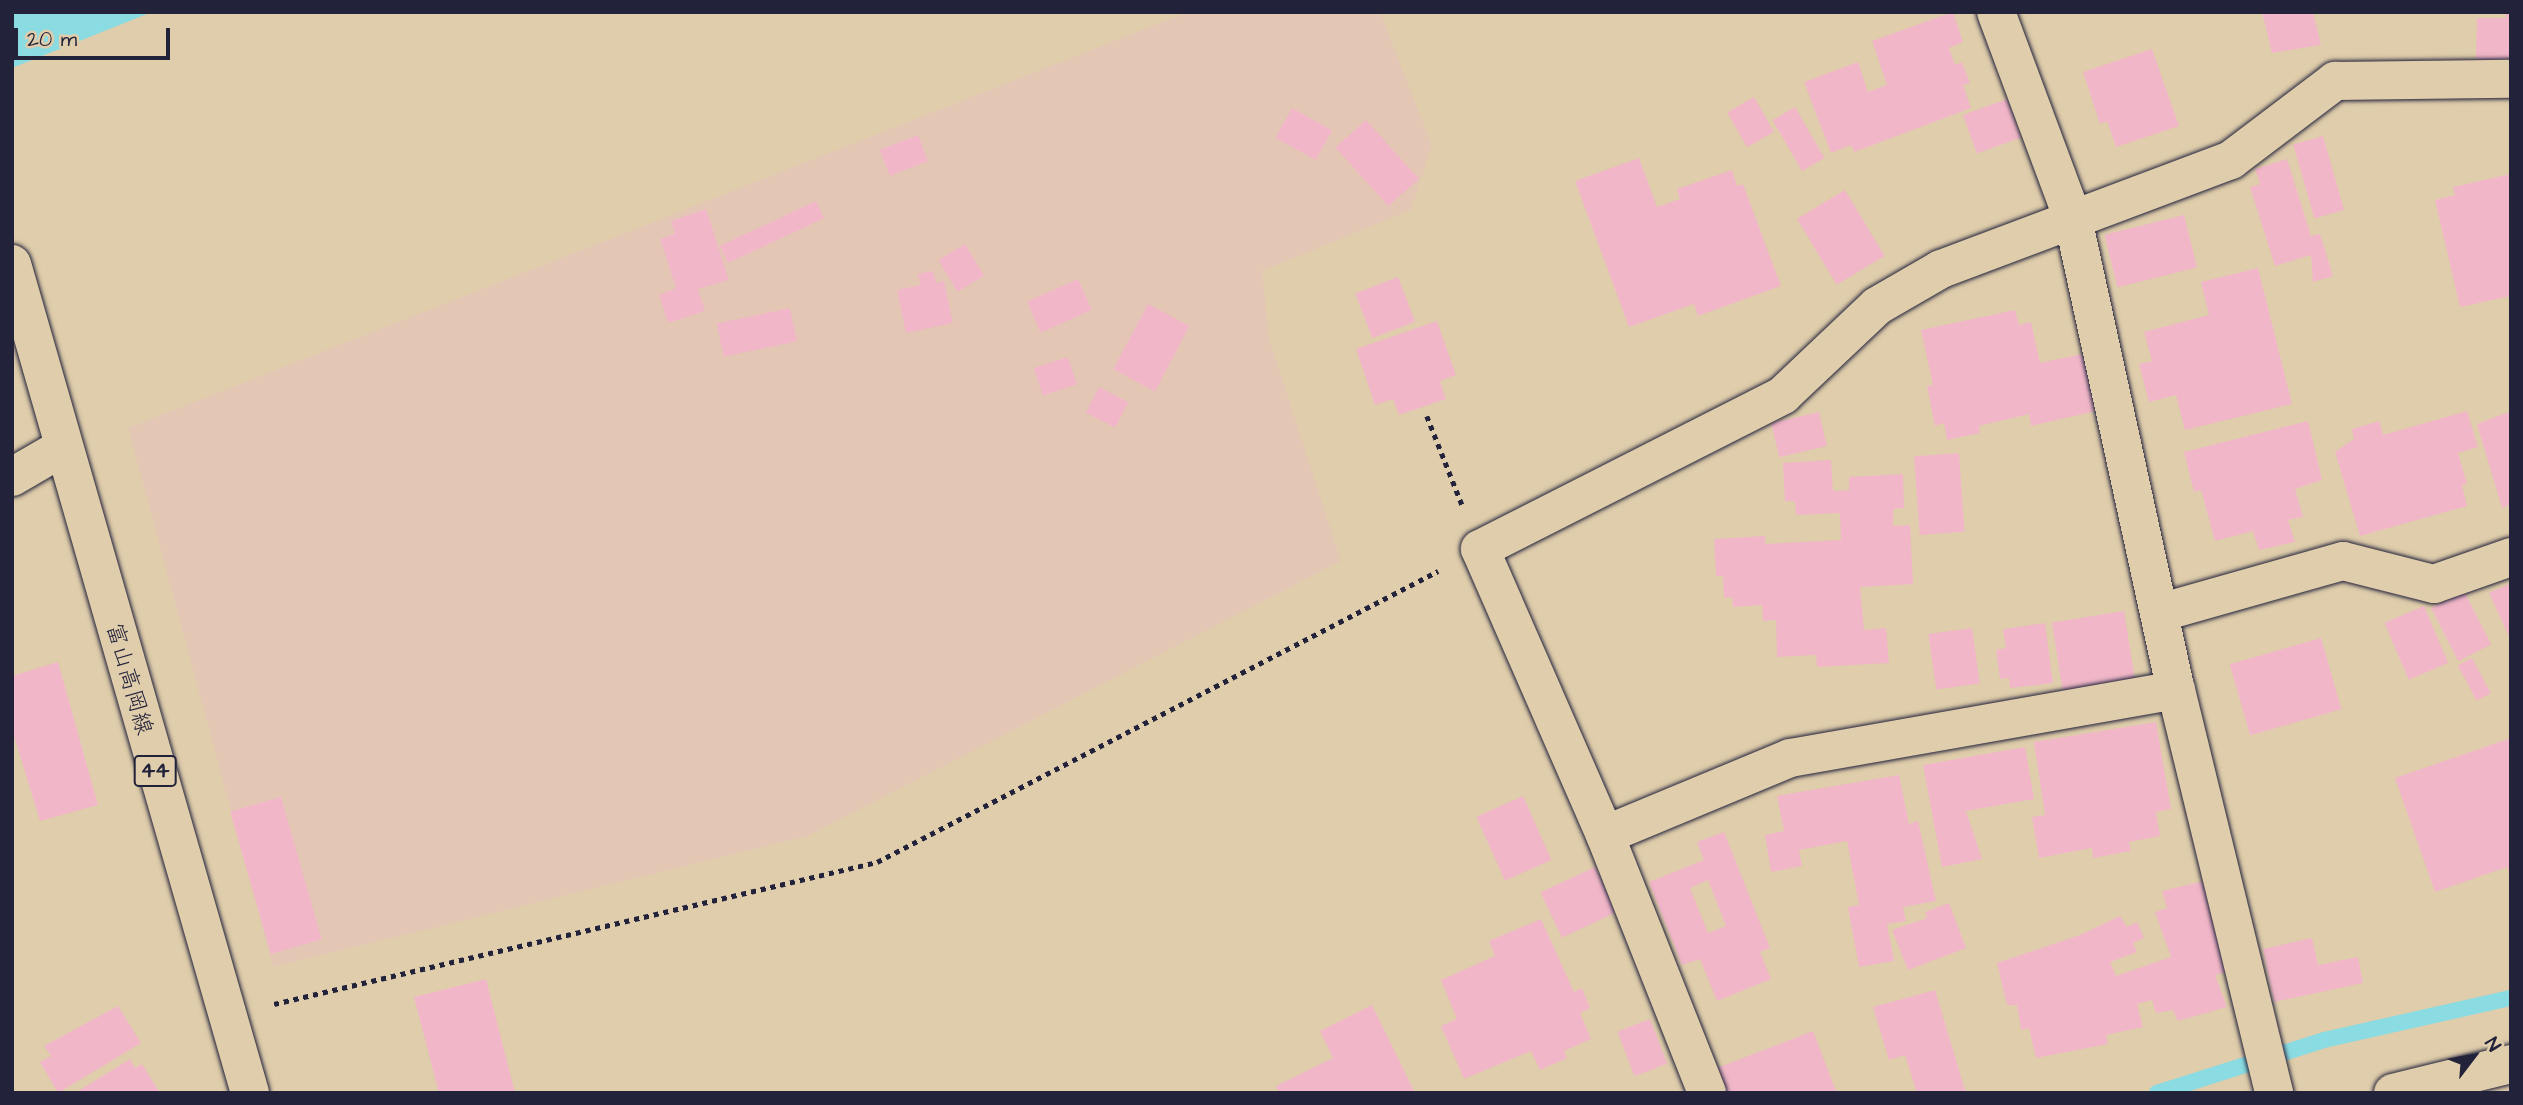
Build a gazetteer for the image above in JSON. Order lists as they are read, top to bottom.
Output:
{
  "streets": {
    "street": ["富山高岡線", "44"]
  },
  "scale_bar": "20 m",
  "north": "top right"
}
